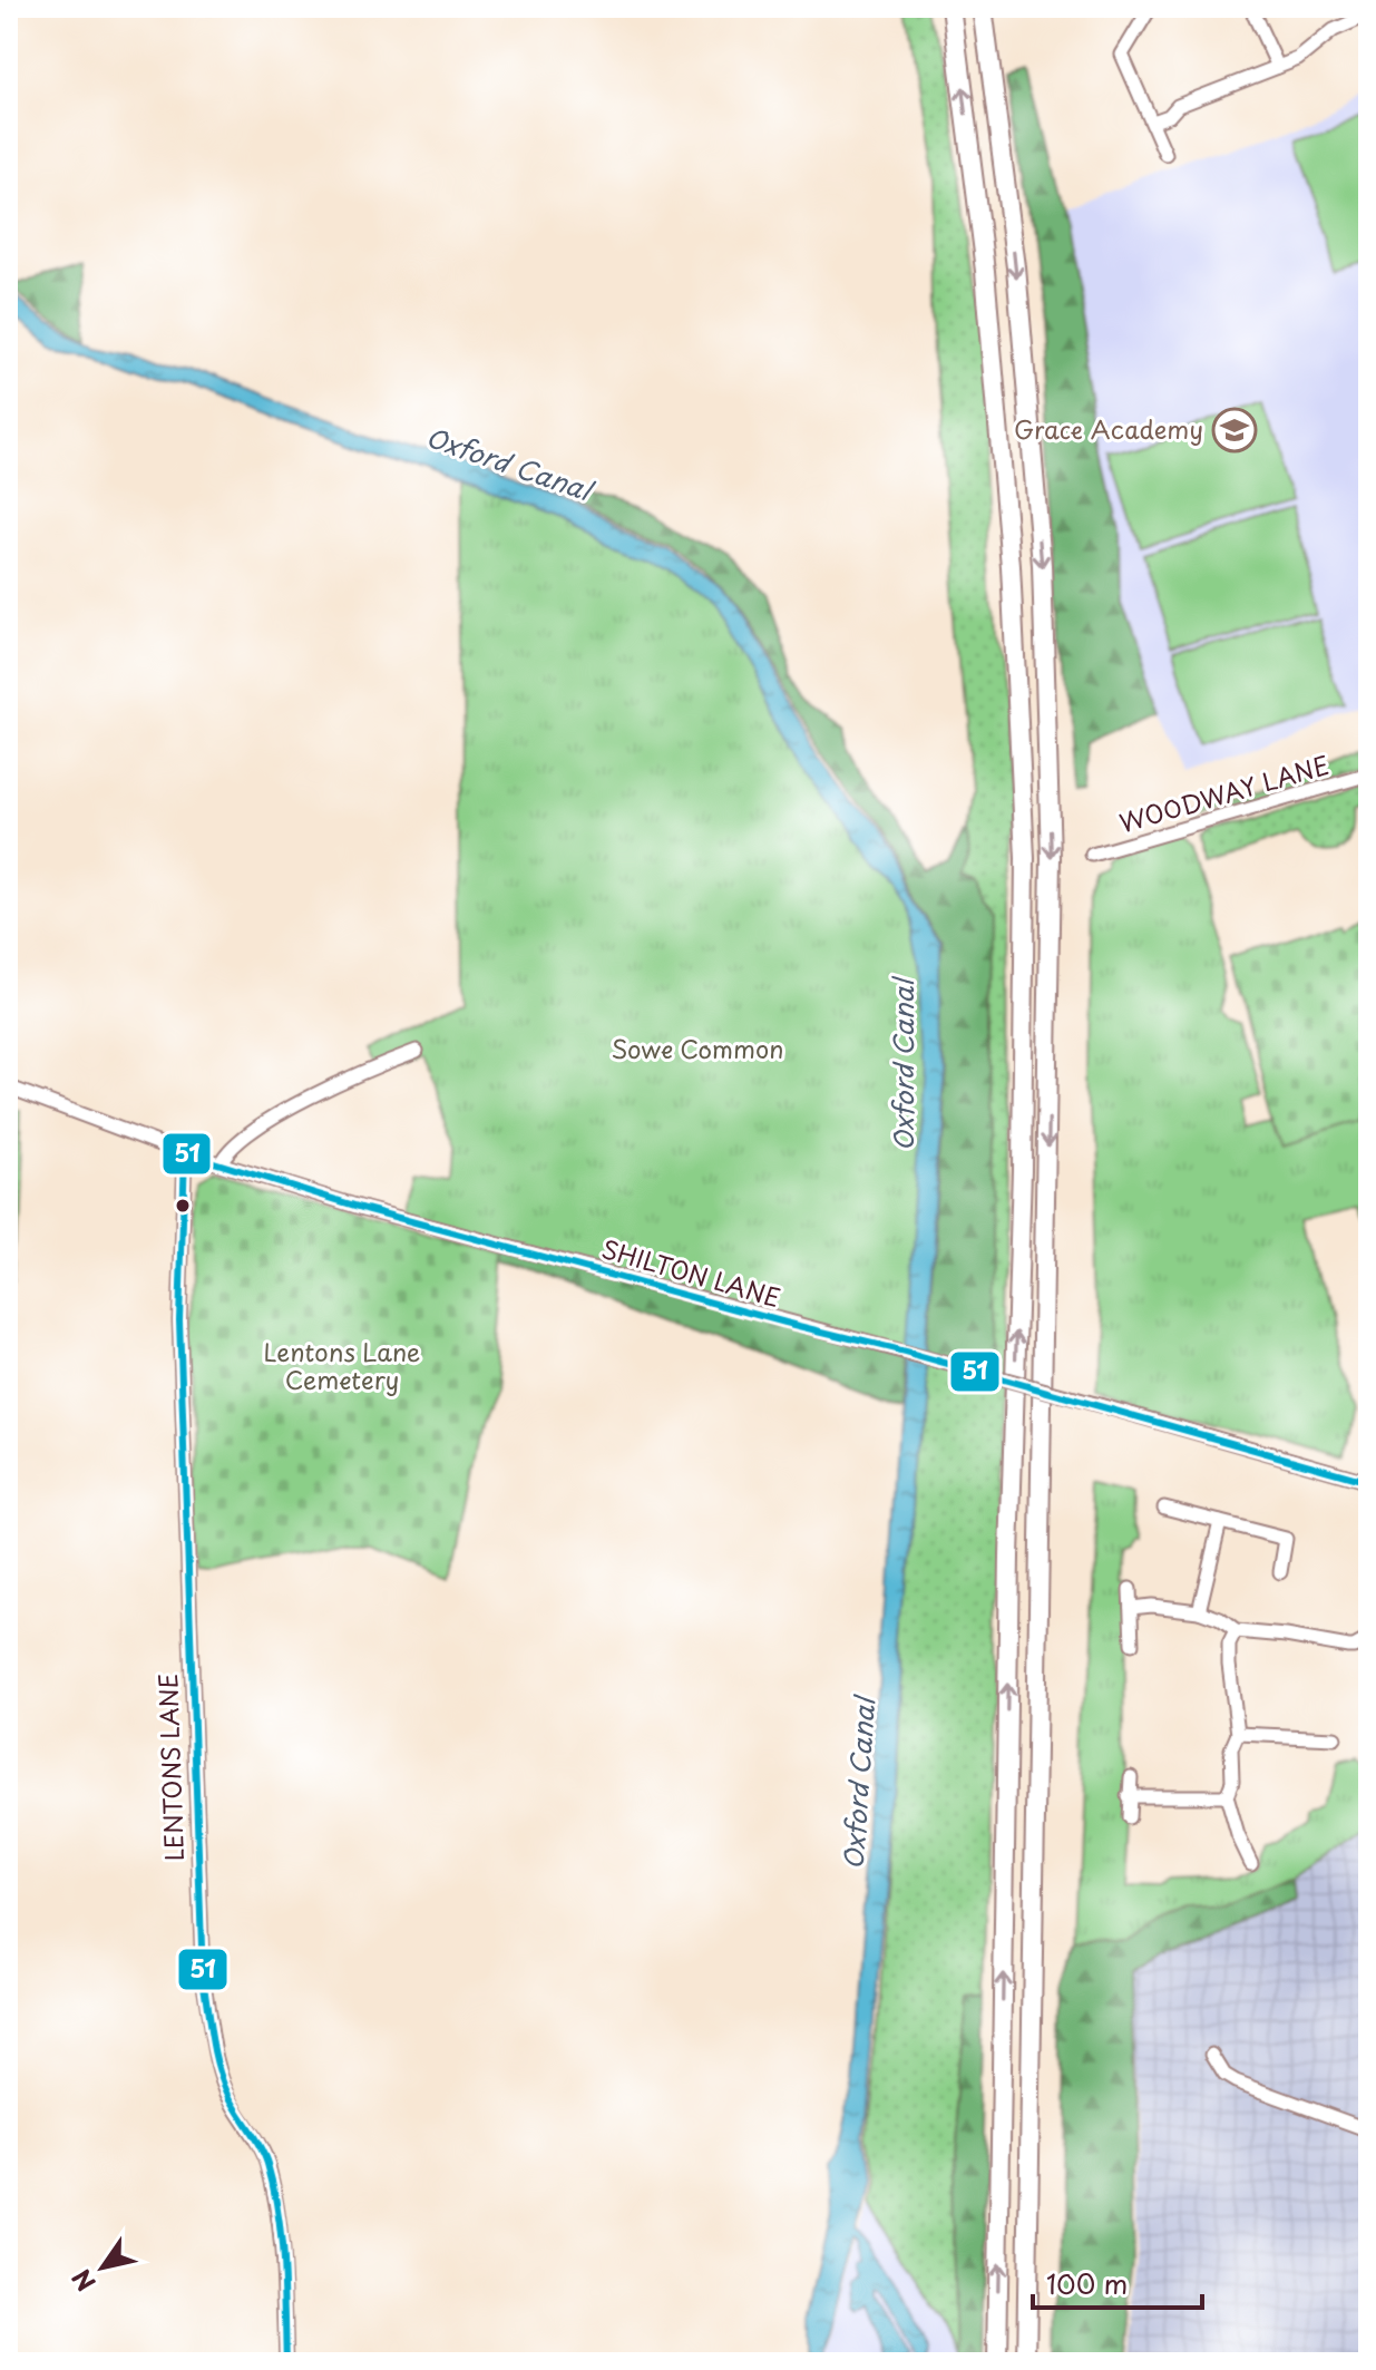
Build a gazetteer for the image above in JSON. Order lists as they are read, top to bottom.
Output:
{
  "streets": {
    "street": ["WOODWAY LANE", "SHILTON LANE", "LENTONS LANE"]
  },
  "crossings": [
    ["SHILTON LANE", "LENTONS LANE"]
  ],
  "water": ["Oxford Canal"],
  "parks": ["Sowe Common", "Lentons Lane Cemetery"],
  "places": {
    "school or university": ["Grace Academy"]
  },
  "lines": ["transit line 51"],
  "scale_bar": "100 m",
  "north": "bottom left"
}
